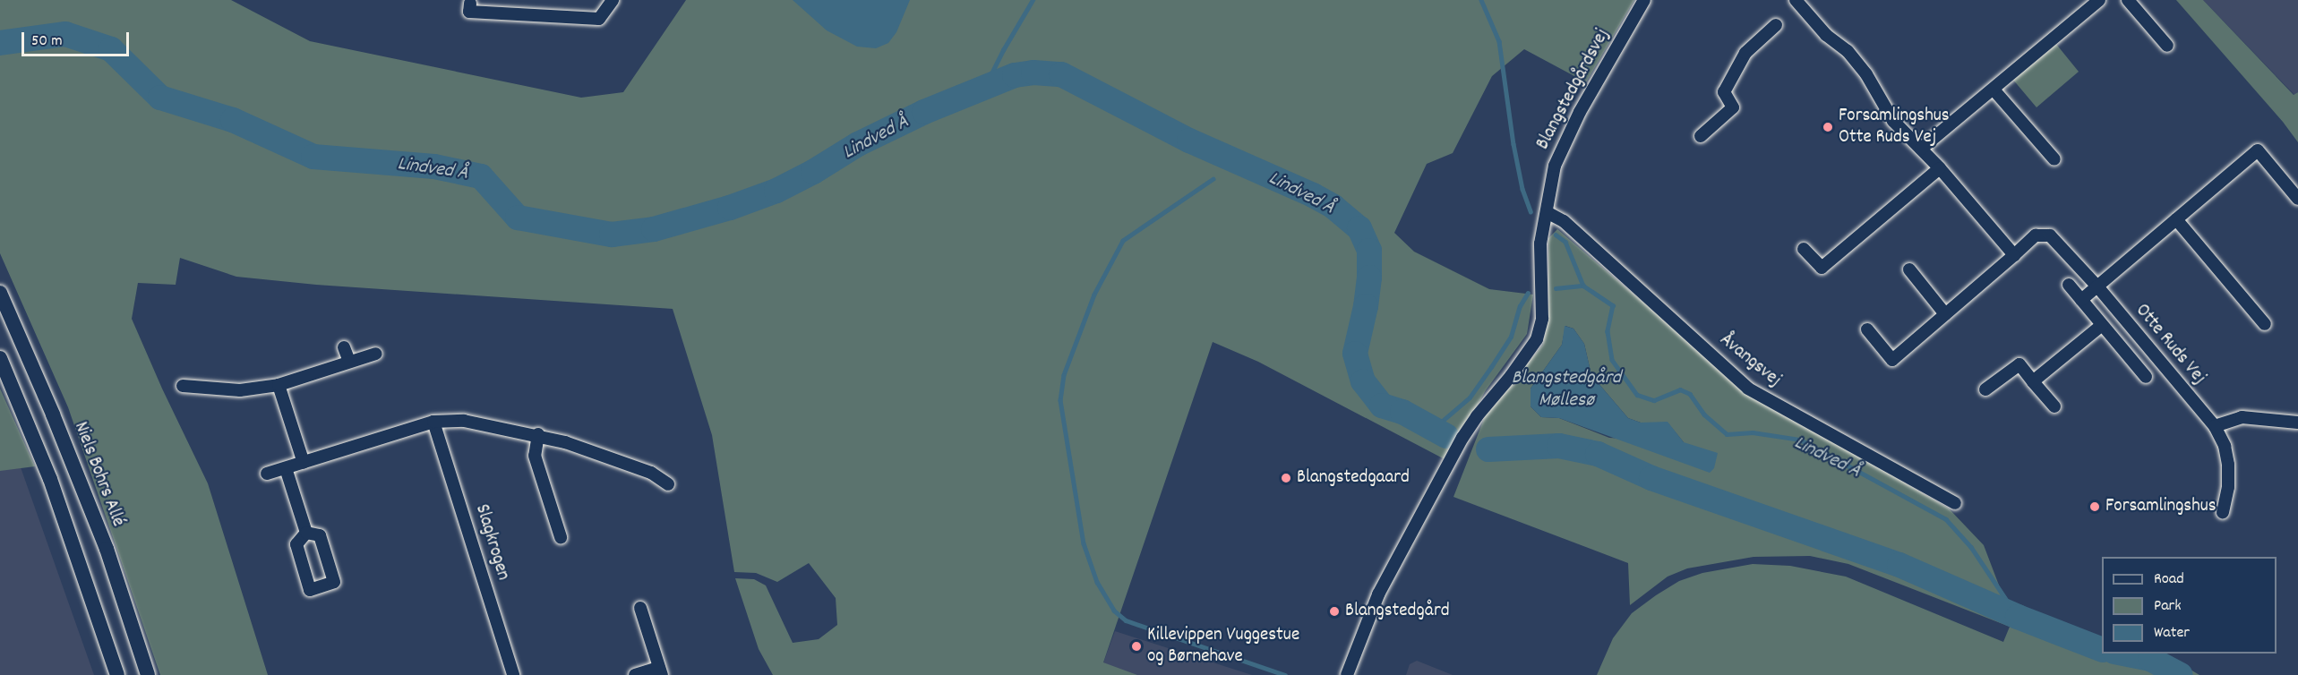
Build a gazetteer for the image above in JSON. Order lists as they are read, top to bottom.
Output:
{
  "streets": {
    "street": [
      "Blangstedgårdsvej",
      "Otte Ruds Vej",
      "Åvangsvej",
      "Niels Bohrs Allé",
      "Slagkrogen"
    ]
  },
  "crossings": [
    ["Blangstedgårdsvej", "Åvangsvej"]
  ],
  "water": ["Lindved Å", "Blangstedgård Møllesø"],
  "places": [
    "Forsamlingshus Otte Ruds Vej",
    "Blangstedgaard",
    "Forsamlingshus",
    "Blangstedgård",
    "Killevippen Vuggestue og Børnehave"
  ],
  "legend": ["Road", "Park", "Water"],
  "scale_bar": "50 m"
}
